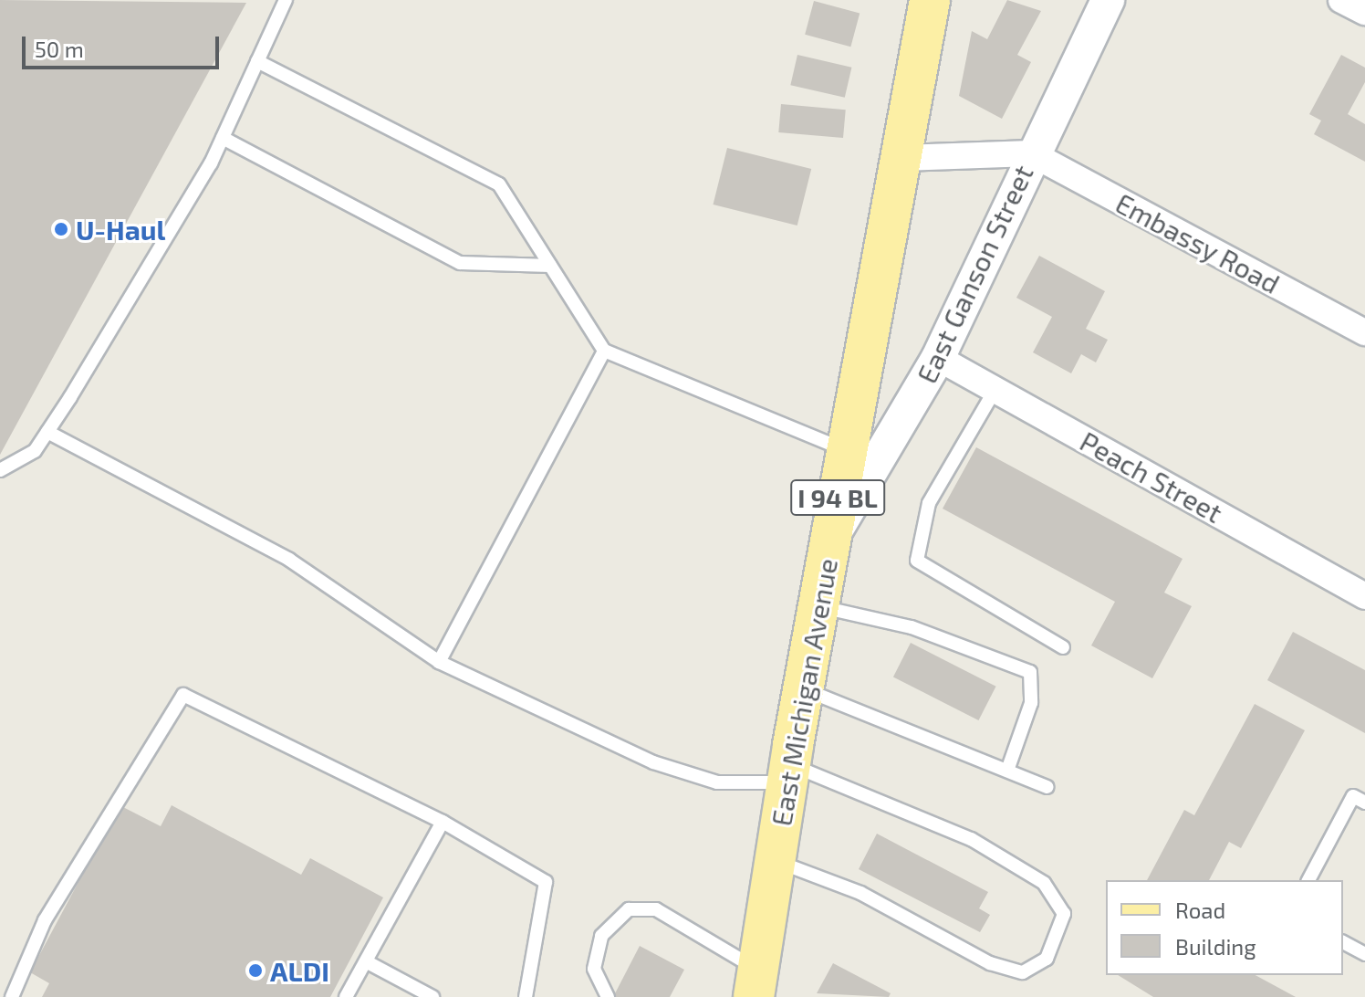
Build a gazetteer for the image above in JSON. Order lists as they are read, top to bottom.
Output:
{
  "streets": {
    "main road": ["I 94 BL", "East Michigan Avenue"],
    "street": ["Embassy Road", "East Ganson Street", "Peach Street"]
  },
  "crossings": [
    ["Embassy Road", "East Ganson Street"],
    ["East Ganson Street", "Peach Street"],
    ["East Ganson Street", "East Michigan Avenue"]
  ],
  "places": ["U-Haul", "ALDI"],
  "legend": ["Road", "Building"],
  "scale_bar": "50 m"
}
